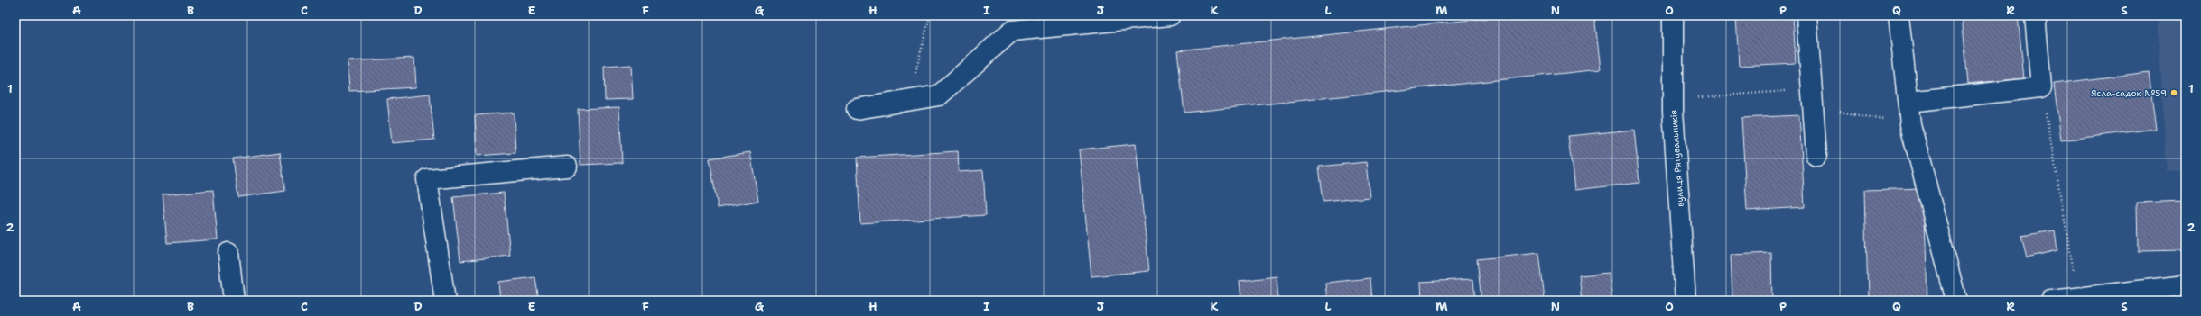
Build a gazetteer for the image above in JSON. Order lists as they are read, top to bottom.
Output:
{
  "streets": {
    "street": ["вулиця Рятувальників"]
  },
  "places": ["Ясла-садок №59"],
  "grid": {
    "columns": [
      "A",
      "B",
      "C",
      "D",
      "E",
      "F",
      "G",
      "H",
      "I",
      "J",
      "K",
      "L",
      "M",
      "N",
      "O",
      "P",
      "Q",
      "R",
      "S"
    ],
    "rows": ["1", "2"]
  }
}
